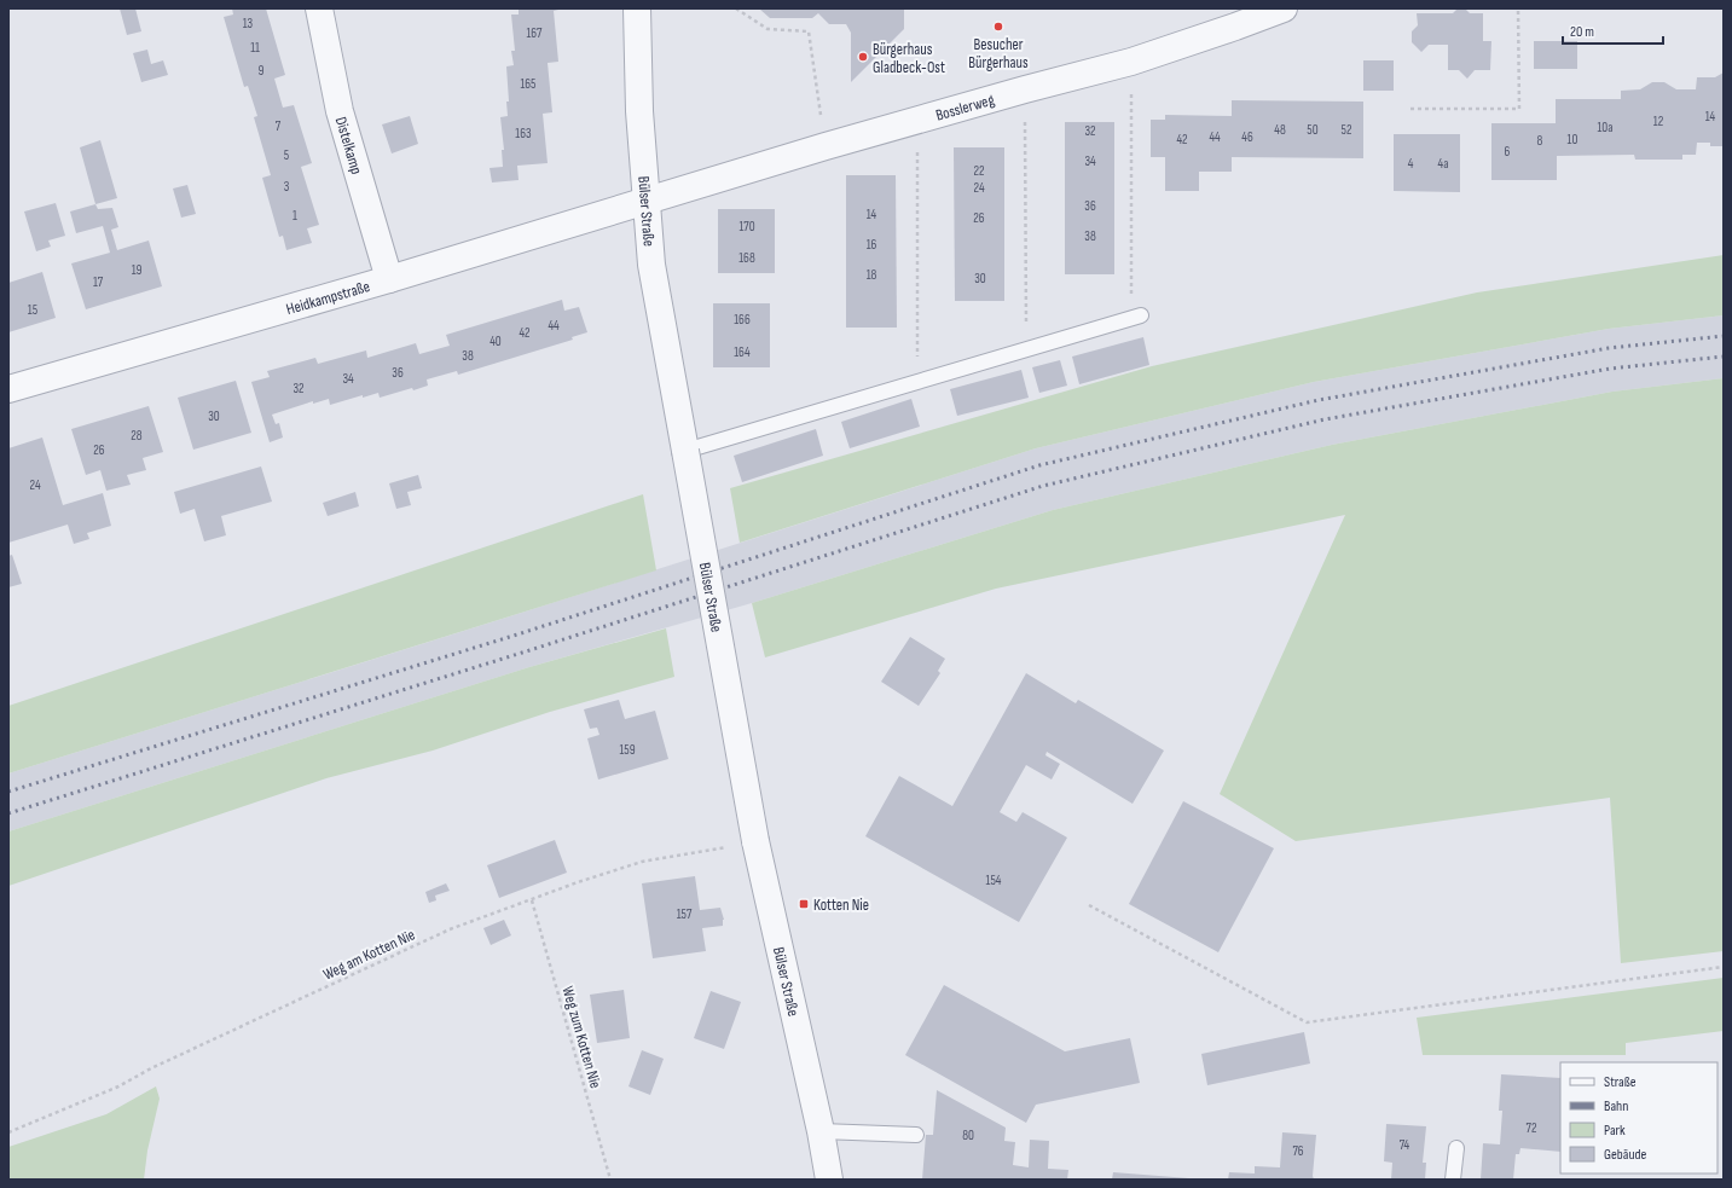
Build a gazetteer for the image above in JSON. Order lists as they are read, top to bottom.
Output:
{
  "streets": {
    "street": [
      "Bosslerweg",
      "Distelkamp",
      "Bülser Straße",
      "Heidkampstraße"
    ],
    "path": ["Weg am Kotten Nie", "Weg zum Kotten Nie"]
  },
  "crossings": [
    ["Bosslerweg", "Bülser Straße"],
    ["Bosslerweg", "Heidkampstraße"],
    ["Distelkamp", "Heidkampstraße"],
    ["Bülser Straße", "Heidkampstraße"],
    ["Bülser Straße", "Weg am Kotten Nie"],
    ["Weg am Kotten Nie", "Weg zum Kotten Nie"]
  ],
  "places": {
    "other": ["Besucher Bürgerhaus", "Bürgerhaus Gladbeck-Ost"],
    "transit": ["Kotten Nie"]
  },
  "house_numbers": [
    "13",
    "167",
    "11",
    "9",
    "165",
    "14",
    "12",
    "7",
    "10a",
    "48",
    "50",
    "52",
    "32",
    "163",
    "44",
    "46",
    "42",
    "10",
    "8",
    "6",
    "5",
    "34",
    "4",
    "4a",
    "22",
    "3",
    "24",
    "36",
    "14",
    "1",
    "26",
    "170",
    "38",
    "16",
    "168",
    "19",
    "18",
    "30",
    "17",
    "15",
    "166",
    "44",
    "42",
    "40",
    "164",
    "38",
    "36",
    "34",
    "32",
    "30",
    "28",
    "26",
    "24",
    "159",
    "154",
    "157",
    "72",
    "80",
    "74",
    "76"
  ],
  "legend": [
    "Straße",
    "Bahn",
    "Park",
    "Gebäude"
  ],
  "scale_bar": "20 m"
}
